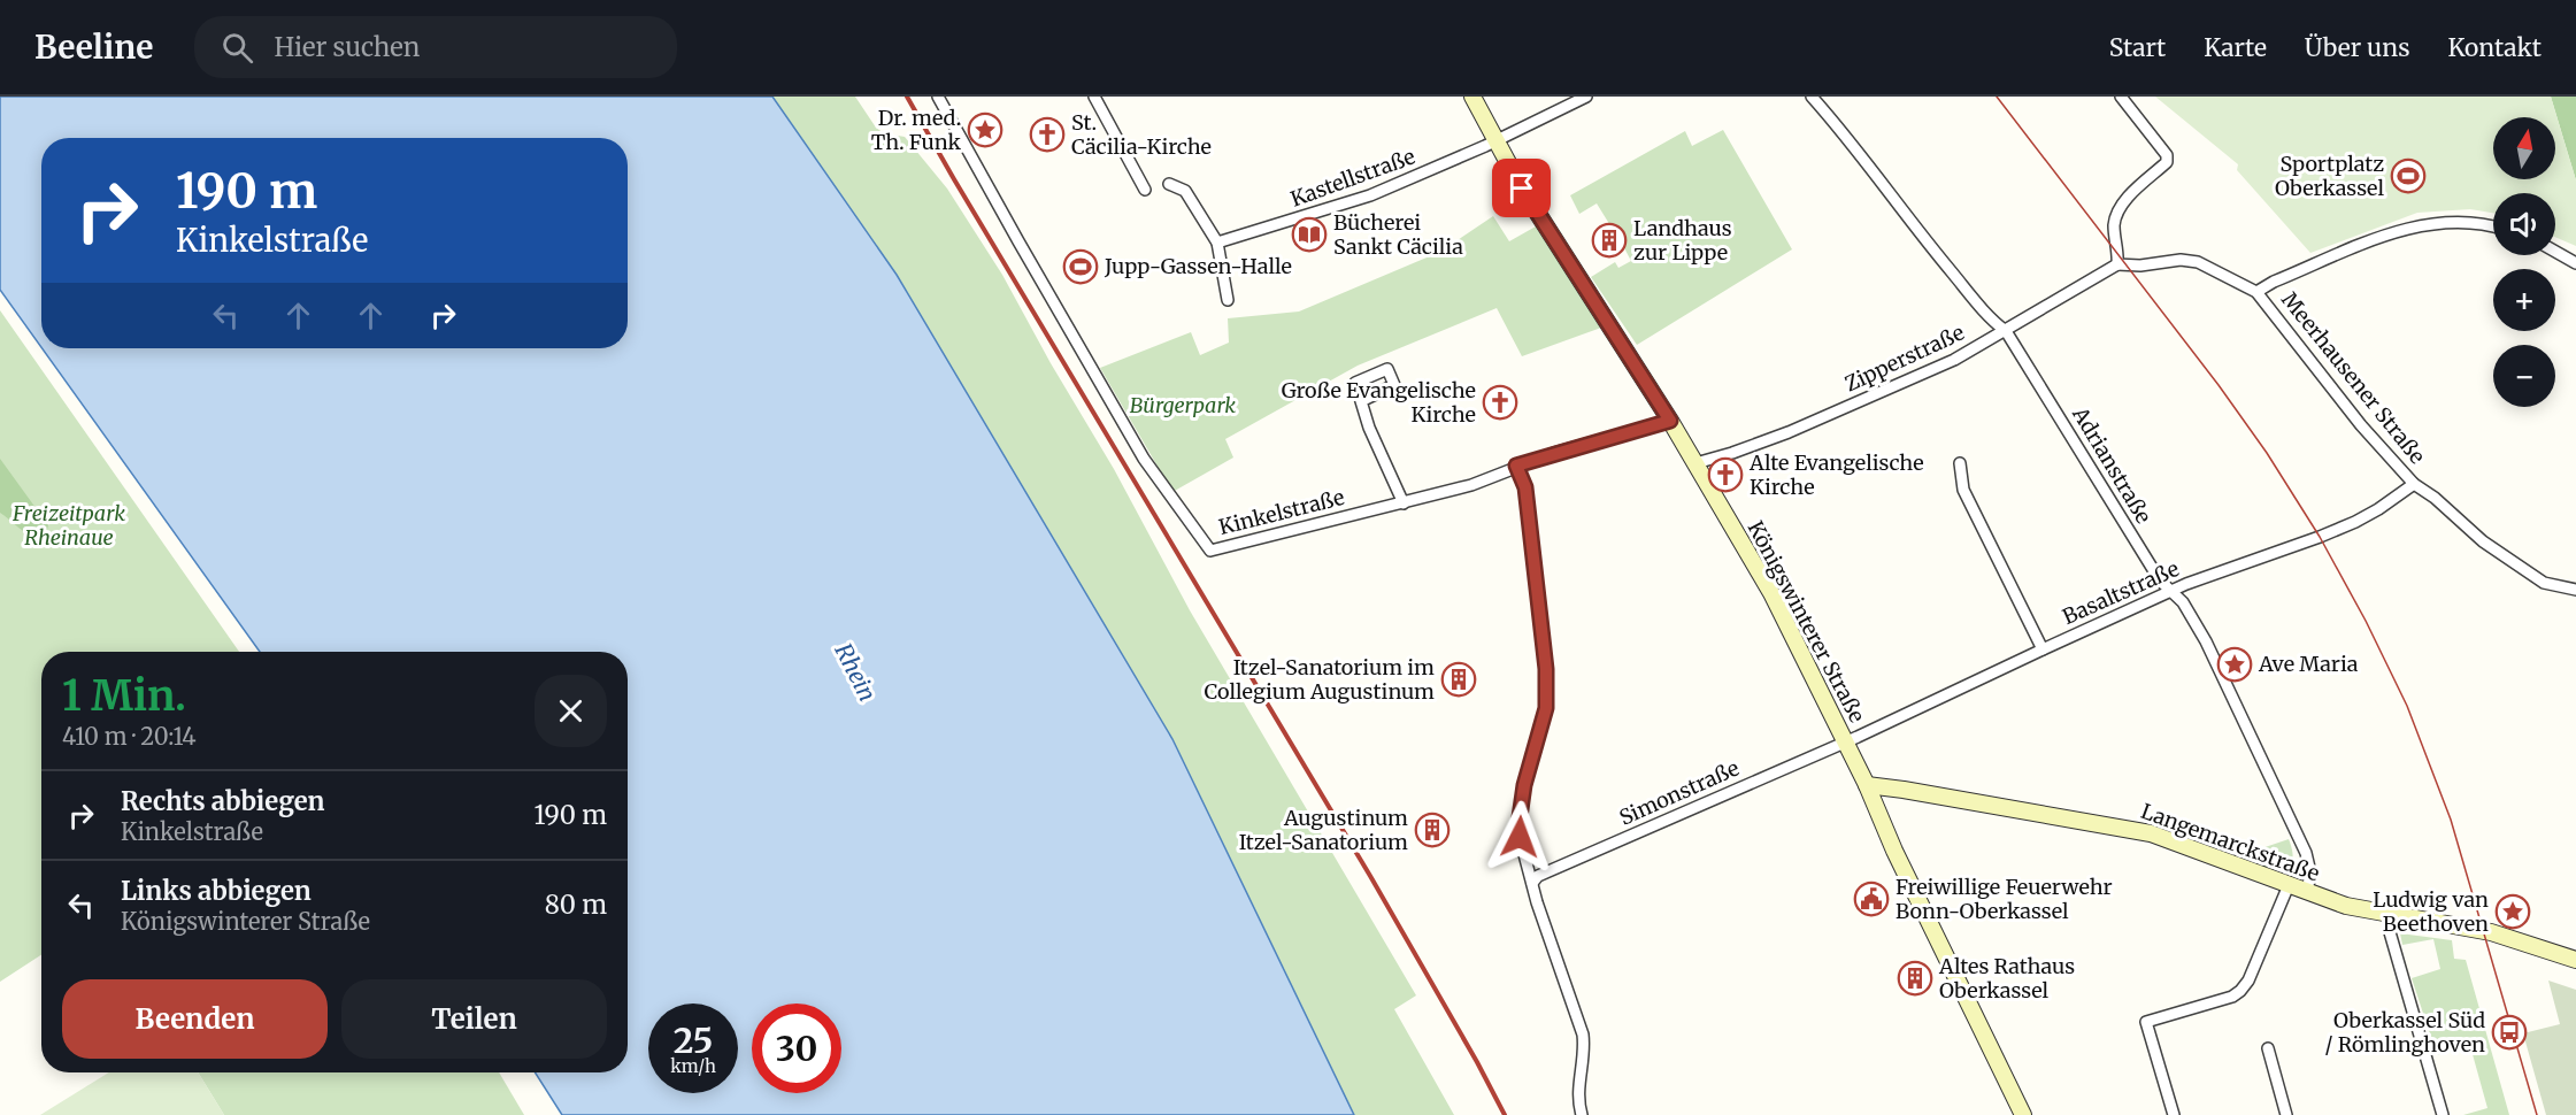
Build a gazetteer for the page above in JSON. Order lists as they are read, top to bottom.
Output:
{
  "streets": {
    "main road": ["Königswinterer Straße", "Langemarckstraße"],
    "street": [
      "Kastellstraße",
      "Zipperstraße",
      "Meerhausener Straße",
      "Adrianstraße",
      "Kinkelstraße",
      "Basaltstraße",
      "Simonstraße"
    ]
  },
  "crossings": [
    ["Kastellstraße", "Königswinterer Straße"],
    ["Zipperstraße", "Meerhausener Straße"],
    ["Zipperstraße", "Adrianstraße"],
    ["Zipperstraße", "Königswinterer Straße"],
    ["Meerhausener Straße", "Basaltstraße"],
    ["Adrianstraße", "Basaltstraße"],
    ["Adrianstraße", "Langemarckstraße"],
    ["Kinkelstraße", "Königswinterer Straße"],
    ["Basaltstraße", "Königswinterer Straße"],
    ["Basaltstraße", "Simonstraße"],
    ["Königswinterer Straße", "Simonstraße"],
    ["Königswinterer Straße", "Langemarckstraße"]
  ],
  "water": ["Rhein"],
  "parks": ["Bürgerpark", "Freizeitpark Rheinaue"],
  "places": {
    "place": ["Dr. med. Th. Funk", "Ave Maria", "Ludwig van Beethoven"],
    "church": ["St. Cäcilia-Kirche", "Große Evangelische Kirche", "Alte Evangelische Kirche"],
    "sports": ["Sportplatz Oberkassel", "Jupp-Gassen-Halle"],
    "library": ["Bücherei Sankt Cäcilia"],
    "building": [
      "Landhaus zur Lippe",
      "Itzel-Sanatorium im Collegium Augustinum",
      "Augustinum Itzel-Sanatorium",
      "Altes Rathaus Oberkassel"
    ],
    "public building": ["Freiwillige Feuerwehr Bonn-Oberkassel"],
    "bus stop": ["Oberkassel Süd / Römlinghoven"]
  },
  "north": "top",
  "page": {
    "header": "Beeline",
    "search": "Hier suchen",
    "nav": [
      "Start",
      "Karte",
      "Über uns",
      "Kontakt"
    ],
    "map_buttons": ["+", "−"],
    "turn": ["190 m", "Kinkelstraße"],
    "heading": ["1 Min.", "410 m · 20:14"],
    "list": [
      {
        "name": "Rechts abbiegen",
        "note": "Kinkelstraße",
        "value": "190 m"
      },
      {
        "name": "Links abbiegen",
        "note": "Königswinterer Straße",
        "value": "80 m"
      }
    ],
    "buttons": ["Beenden", "Teilen"],
    "speed": "25 km/h",
    "limit": "30"
  }
}
